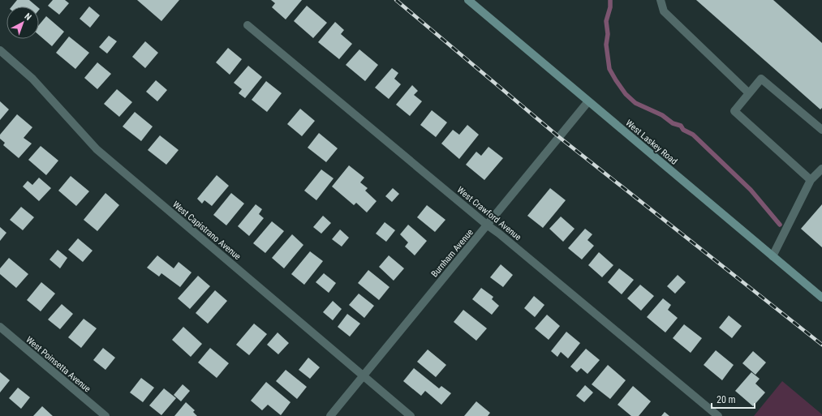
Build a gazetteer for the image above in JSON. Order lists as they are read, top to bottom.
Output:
{
  "streets": {
    "main road": ["West Laskey Road"],
    "street": [
      "West Crawford Avenue",
      "West Capistrano Avenue",
      "Burnham Avenue",
      "West Poinsetta Avenue"
    ]
  },
  "crossings": [
    ["West Laskey Road", "Burnham Avenue"],
    ["West Crawford Avenue", "Burnham Avenue"],
    ["West Capistrano Avenue", "Burnham Avenue"]
  ],
  "scale_bar": "20 m",
  "north": "top right"
}
